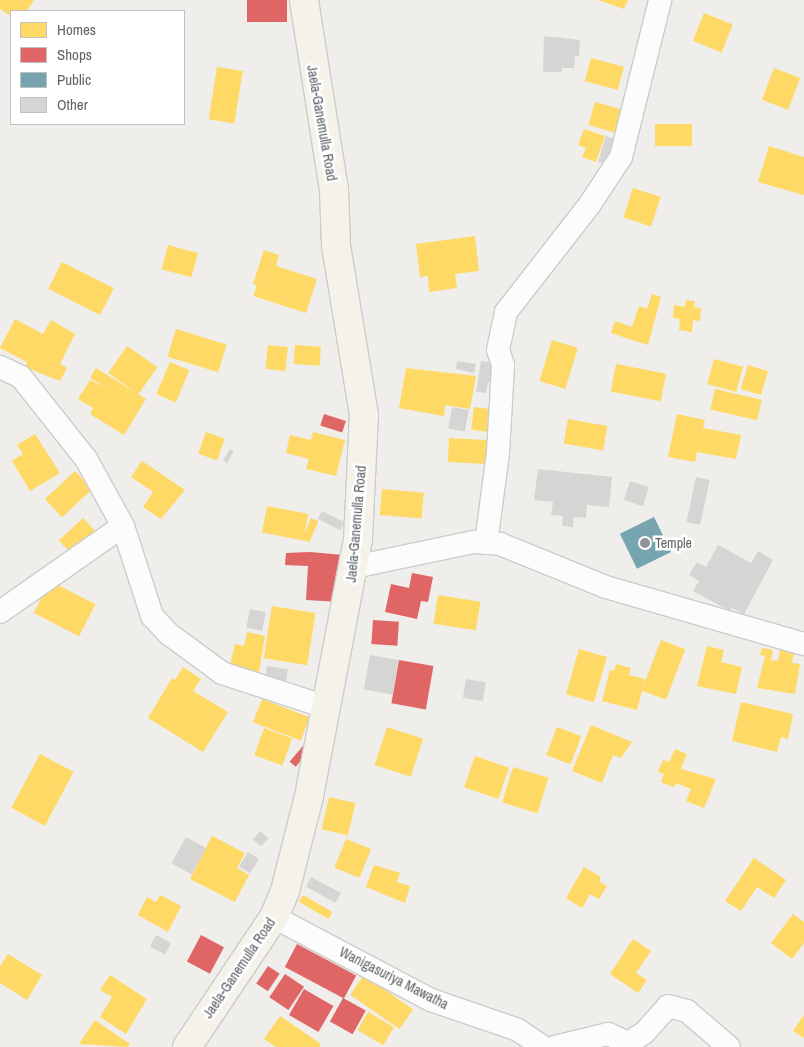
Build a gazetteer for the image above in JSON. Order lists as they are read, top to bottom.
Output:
{
  "streets": {
    "main road": ["Jaela-Ganemulla Road"],
    "street": ["Wanigasuriya Mawatha"]
  },
  "crossings": [
    ["Jaela-Ganemulla Road", "Wanigasuriya Mawatha"]
  ],
  "places": ["Temple"],
  "legend": [
    "Homes",
    "Shops",
    "Public",
    "Other"
  ]
}
